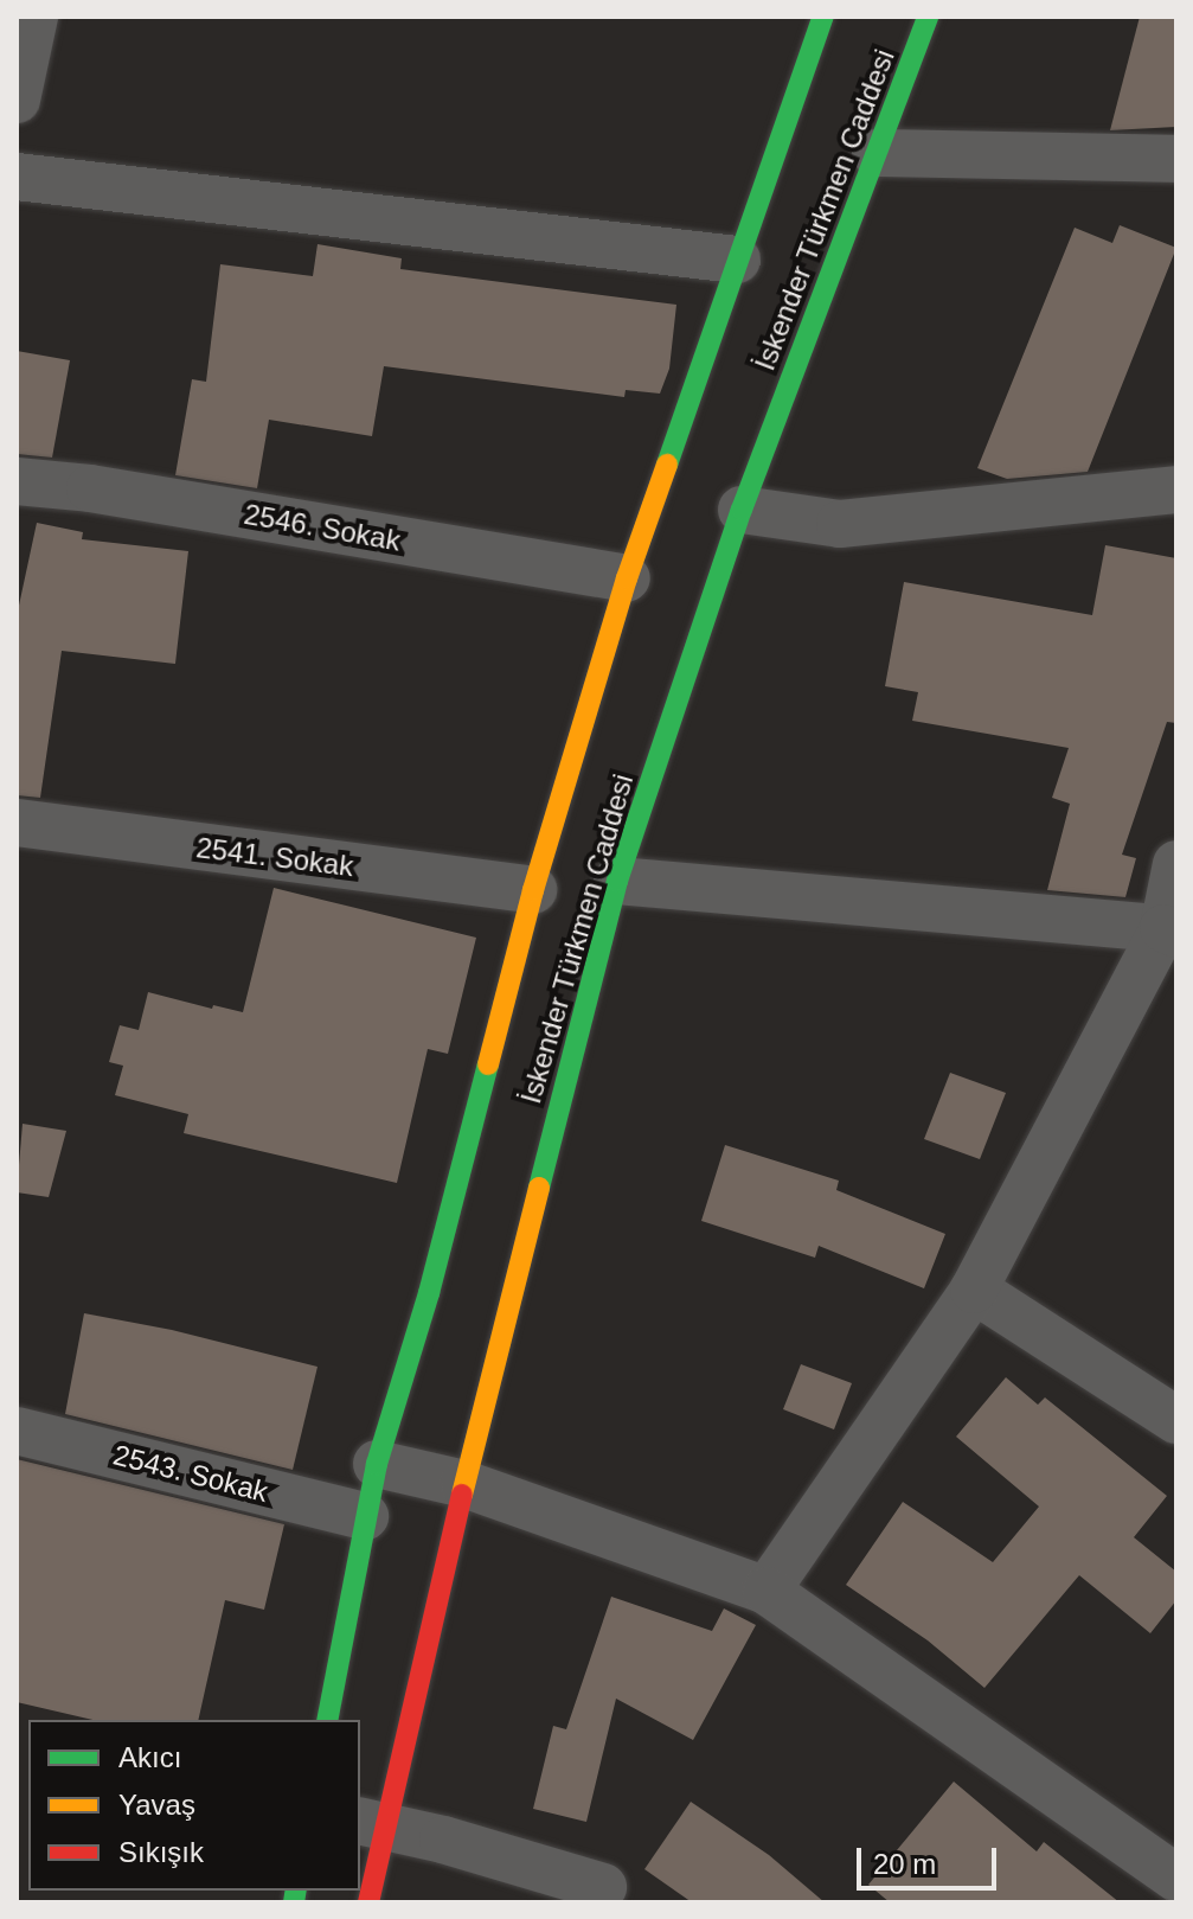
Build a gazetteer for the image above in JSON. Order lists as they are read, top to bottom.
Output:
{
  "streets": {
    "main road": ["İskender Türkmen Caddesi"],
    "street": ["2546. Sokak", "2541. Sokak", "2543. Sokak"]
  },
  "crossings": [
    ["İskender Türkmen Caddesi", "2546. Sokak"],
    ["İskender Türkmen Caddesi", "2541. Sokak"],
    ["İskender Türkmen Caddesi", "2543. Sokak"]
  ],
  "legend": ["Akıcı", "Yavaş", "Sıkışık"],
  "scale_bar": "20 m"
}
